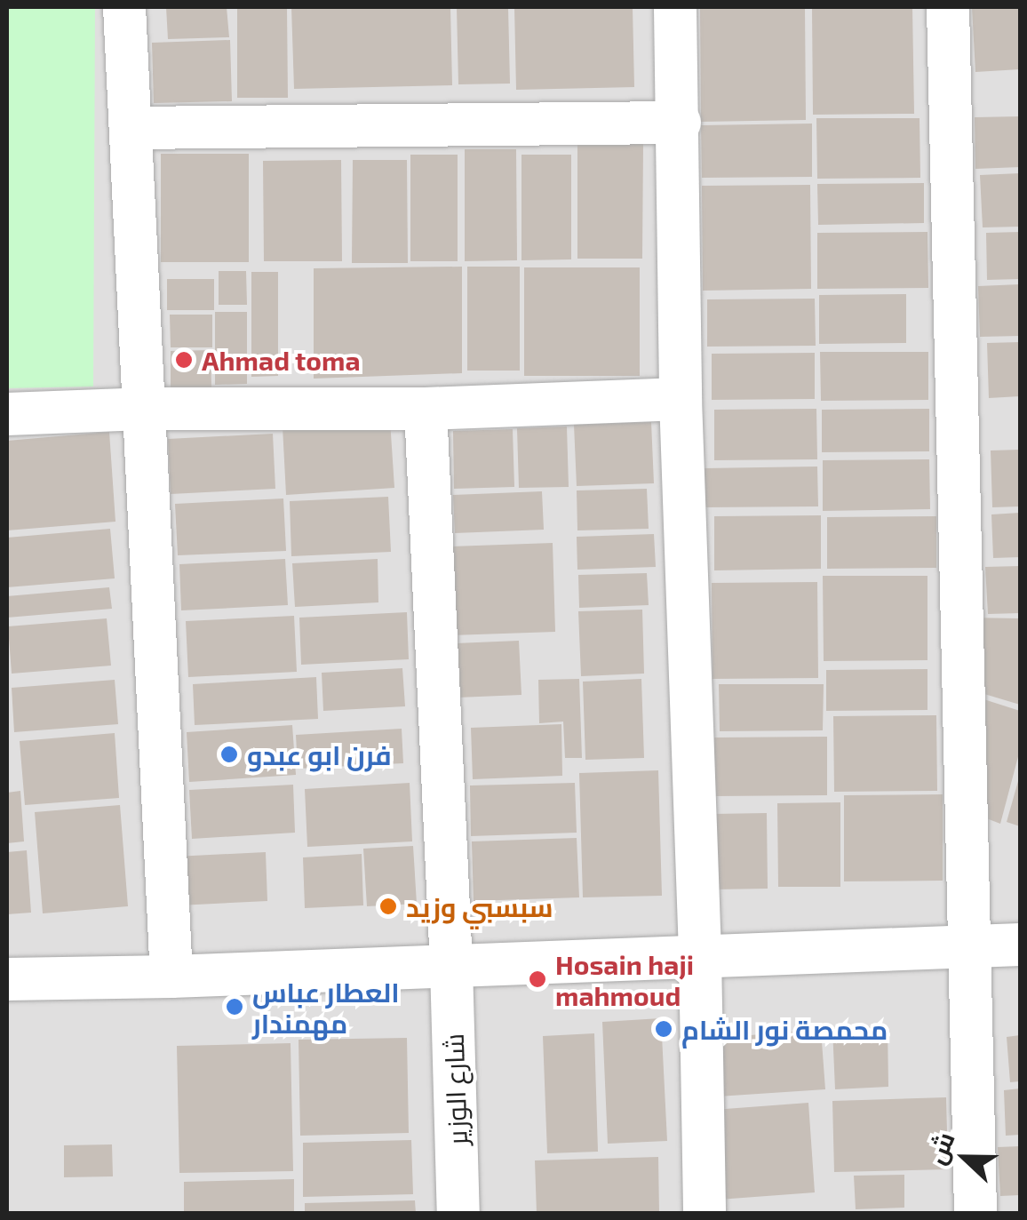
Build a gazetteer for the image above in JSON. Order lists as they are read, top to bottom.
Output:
{
  "streets": {
    "street": ["شارع الوزير"]
  },
  "places": [
    "Ahmad toma",
    "فرن ابو عبدو",
    "سبسبي وزيد",
    "Hosain haji mahmoud",
    "العطار عباس مهمندار",
    "محمصة نور الشام"
  ],
  "north": "left"
}
